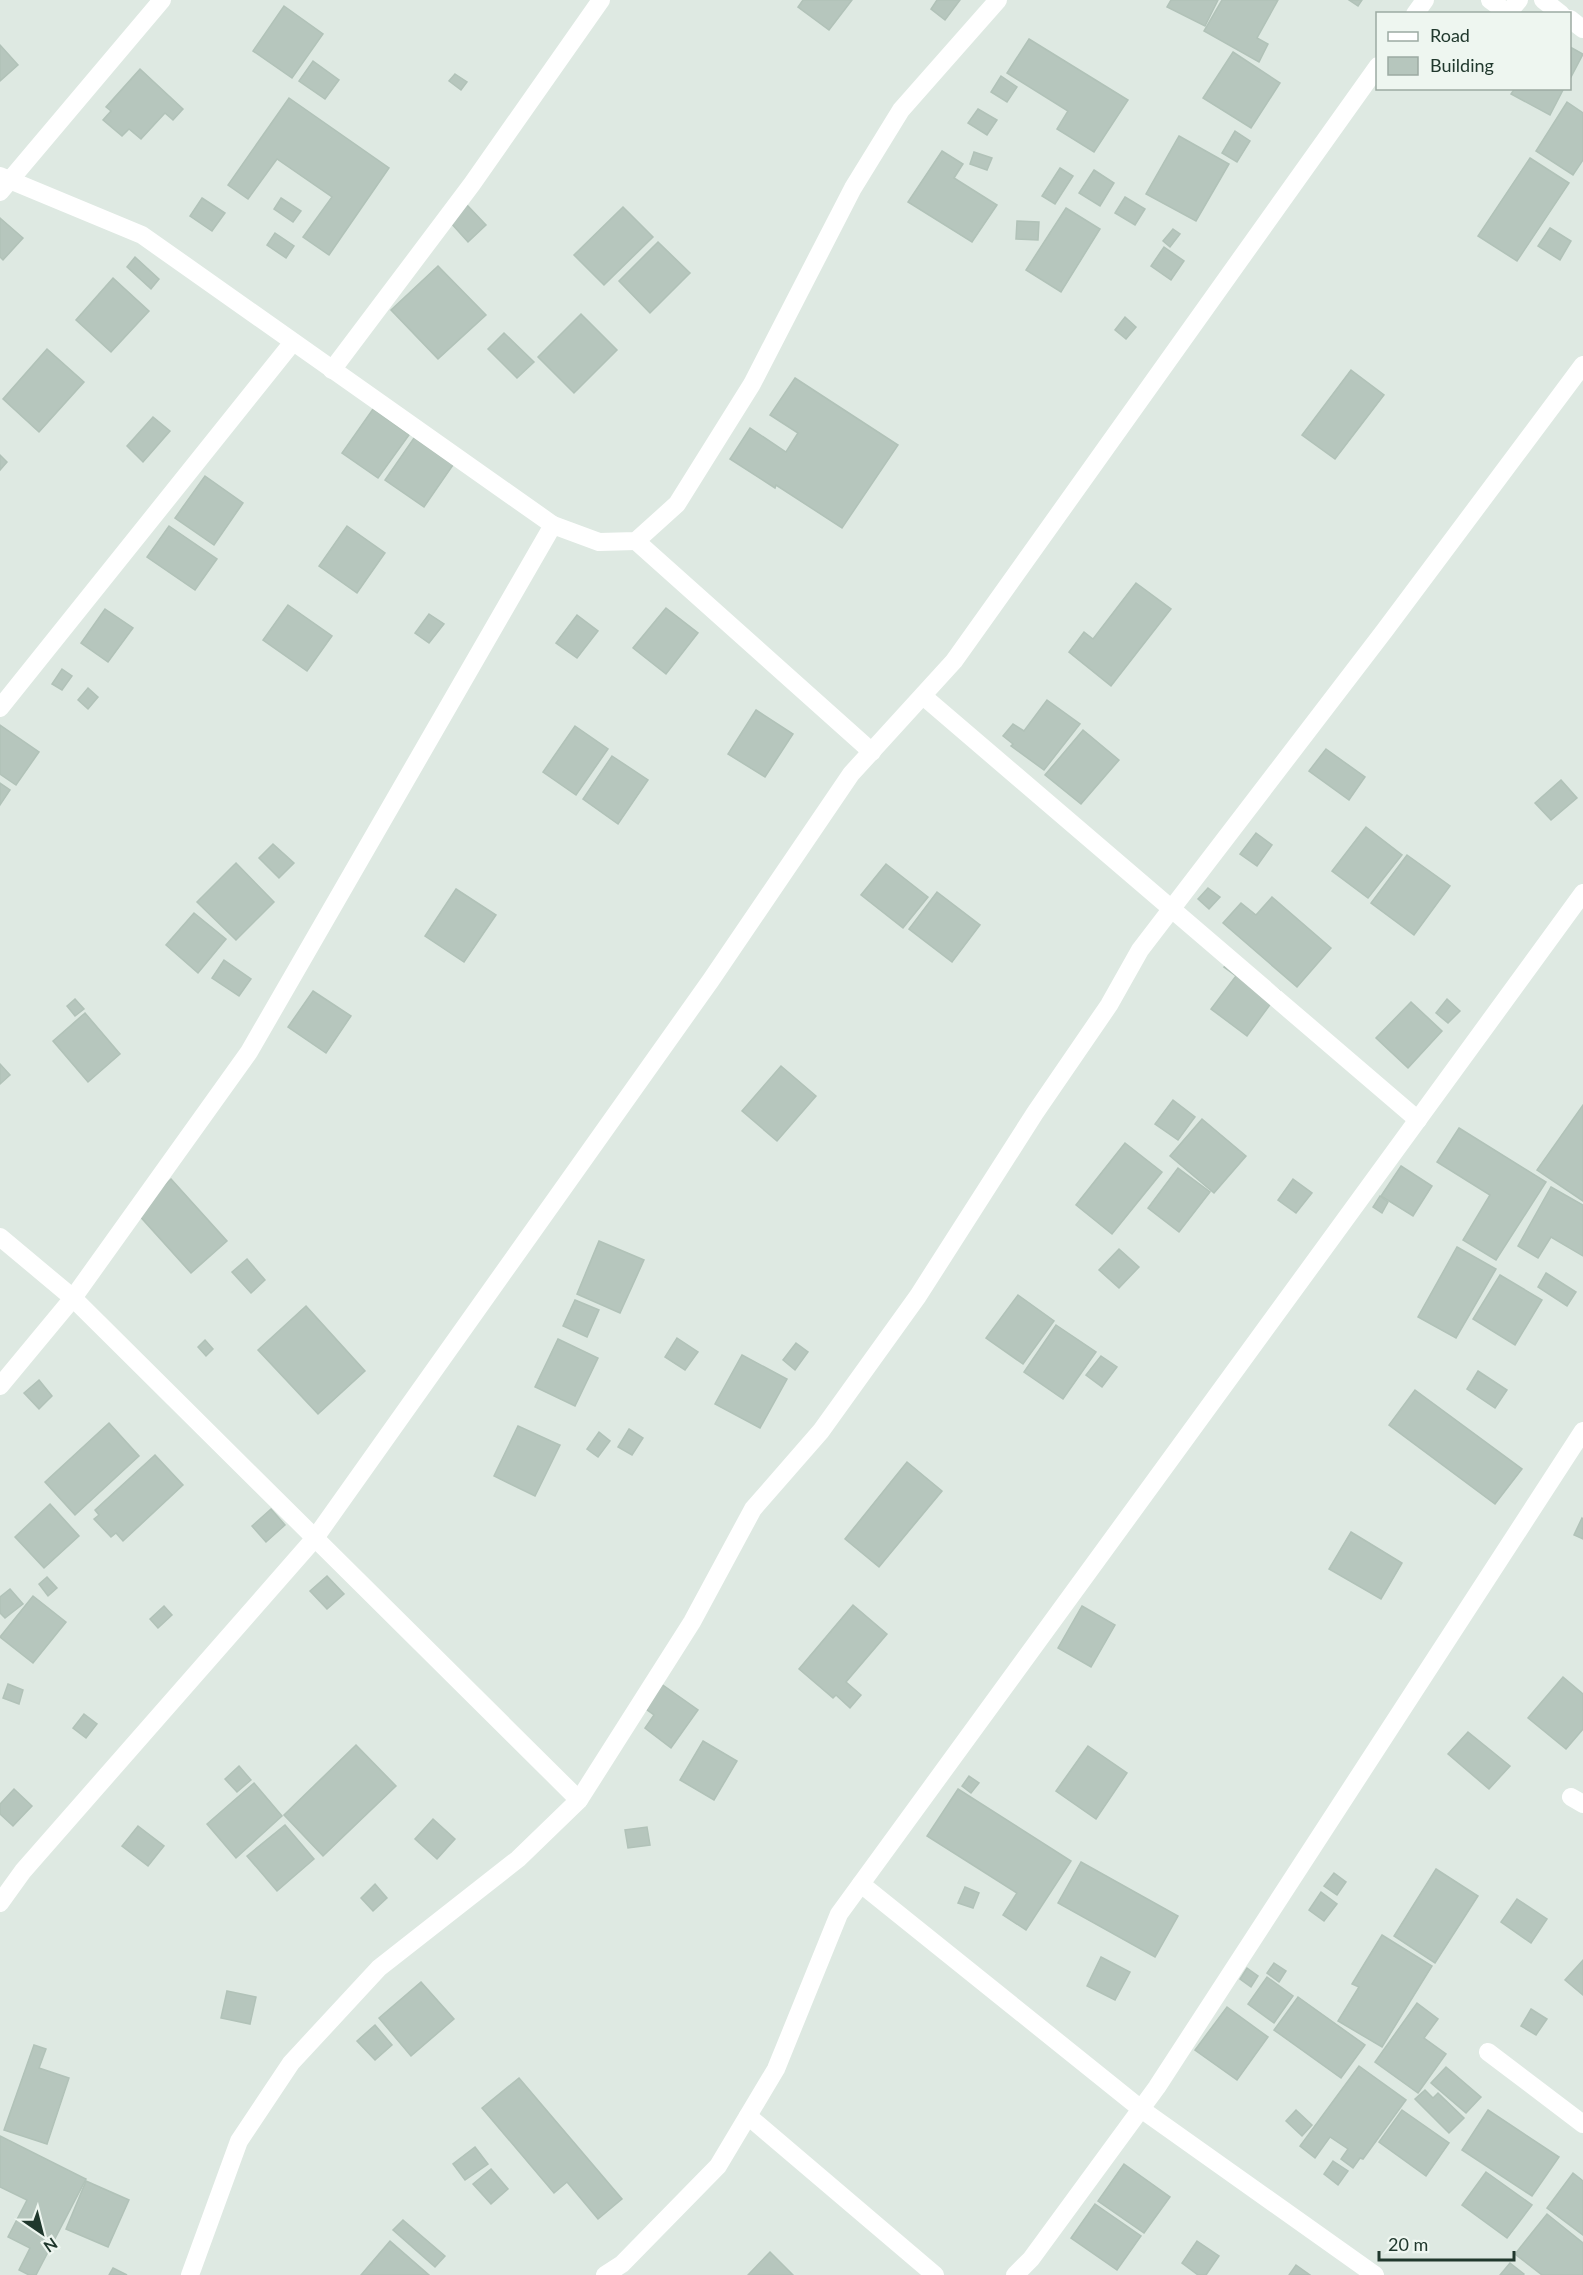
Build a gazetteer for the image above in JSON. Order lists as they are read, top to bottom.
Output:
{
  "legend": ["Road", "Building"],
  "scale_bar": "20 m",
  "north": "bottom right"
}
